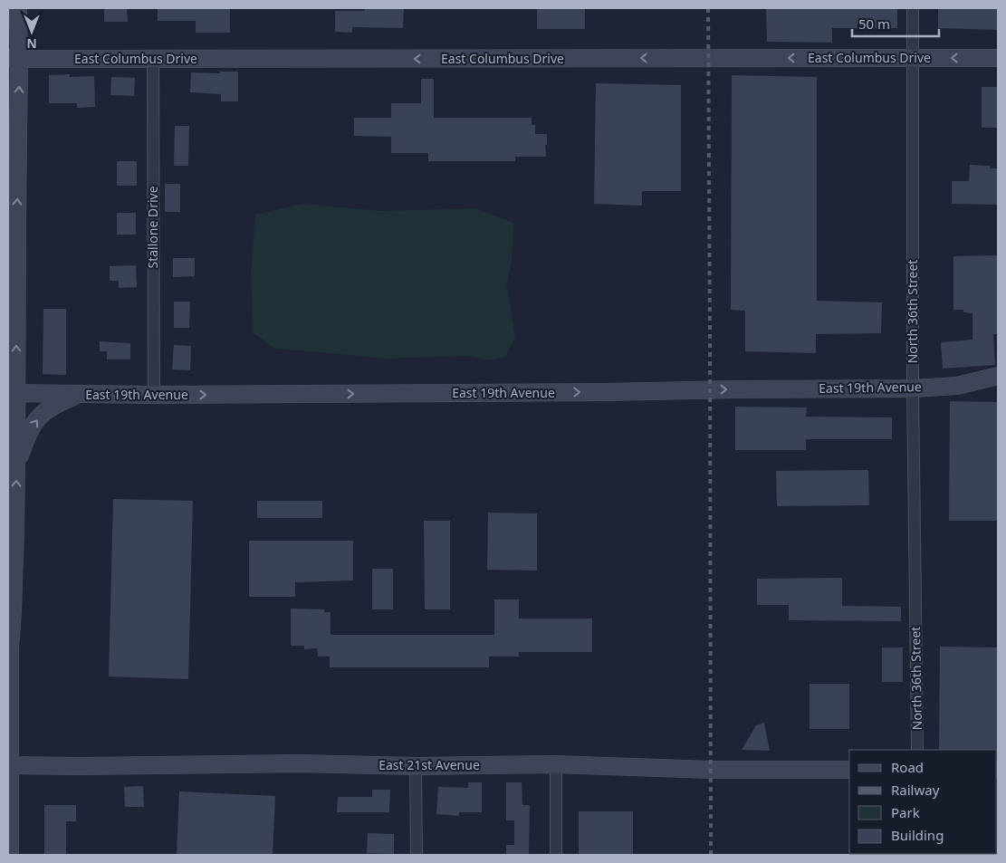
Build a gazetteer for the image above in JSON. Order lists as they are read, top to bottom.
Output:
{
  "streets": {
    "main road": ["East Columbus Drive", "East 19th Avenue", "East 21st Avenue"],
    "street": ["Stallone Drive", "North 36th Street"]
  },
  "crossings": [
    ["East Columbus Drive", "Stallone Drive"],
    ["East Columbus Drive", "North 36th Street"],
    ["Stallone Drive", "East 19th Avenue"],
    ["North 36th Street", "East 19th Avenue"]
  ],
  "one_way": ["East Columbus Drive", "East 19th Avenue"],
  "legend": [
    "Road",
    "Railway",
    "Park",
    "Building"
  ],
  "scale_bar": "50 m",
  "north": "bottom"
}
